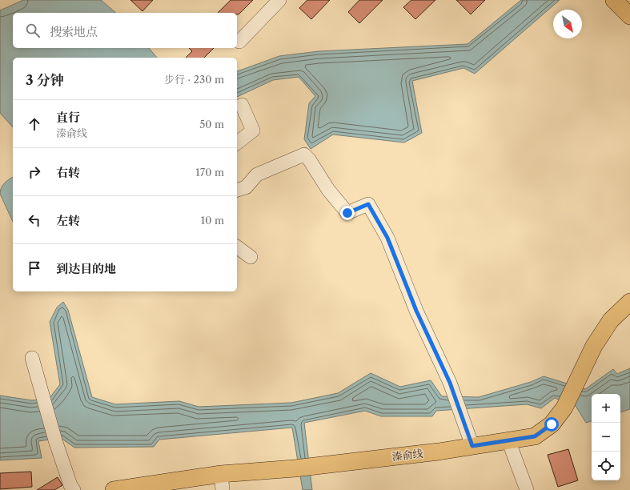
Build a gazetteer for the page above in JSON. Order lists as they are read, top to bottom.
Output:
{
  "streets": {
    "main road": ["溱俞线"]
  },
  "north": "bottom right",
  "page": {
    "search": "搜索地点",
    "heading": ["3 分钟", "步行 · 230 m"],
    "list": [
      ["直行", "溱俞线", "50 m"],
      ["右转", "170 m"],
      ["左转", "10 m"],
      "到达目的地"
    ],
    "map_buttons": ["+", "−"]
  }
}
